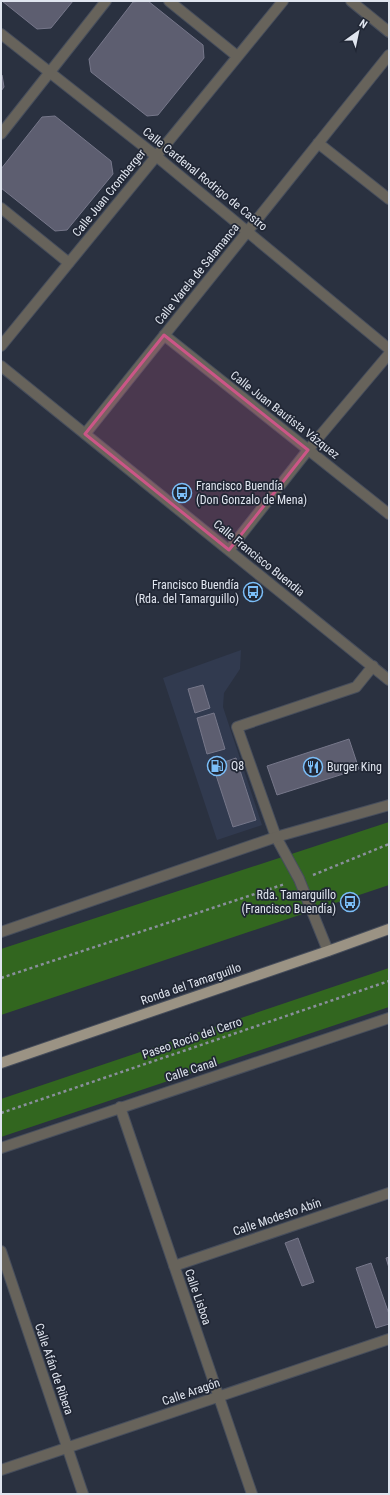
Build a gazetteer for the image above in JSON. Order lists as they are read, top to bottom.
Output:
{
  "streets": {
    "main road": ["Ronda del Tamarguillo"],
    "street": [
      "Calle Cardenal Rodrigo de Castro",
      "Calle Juan Cromberger",
      "Calle Varela de Salamanca",
      "Calle Juan Bautista Vázquez",
      "Calle Francisco Buendia",
      "Calle Canal",
      "Calle Modesto Abín",
      "Calle Lisboa",
      "Calle Afán de Ribera",
      "Calle Aragón"
    ],
    "path": ["Paseo Rocío del Cerro"]
  },
  "crossings": [
    ["Calle Cardenal Rodrigo de Castro", "Calle Juan Cromberger"],
    ["Calle Cardenal Rodrigo de Castro", "Calle Varela de Salamanca"],
    ["Calle Varela de Salamanca", "Calle Juan Bautista Vázquez"],
    ["Calle Varela de Salamanca", "Calle Francisco Buendia"],
    ["Calle Canal", "Calle Lisboa"],
    ["Calle Modesto Abín", "Calle Lisboa"],
    ["Calle Lisboa", "Calle Aragón"],
    ["Calle Afán de Ribera", "Calle Aragón"]
  ],
  "places": {
    "bus stop": ["Francisco Buendía (Don Gonzalo de Mena)", "Francisco Buendía (Rda. del Tamarguillo)", "Rda. Tamarguillo (Francisco Buendía)"],
    "fuel station": ["Q8"],
    "restaurant": ["Burger King"]
  },
  "north": "top right"
}
